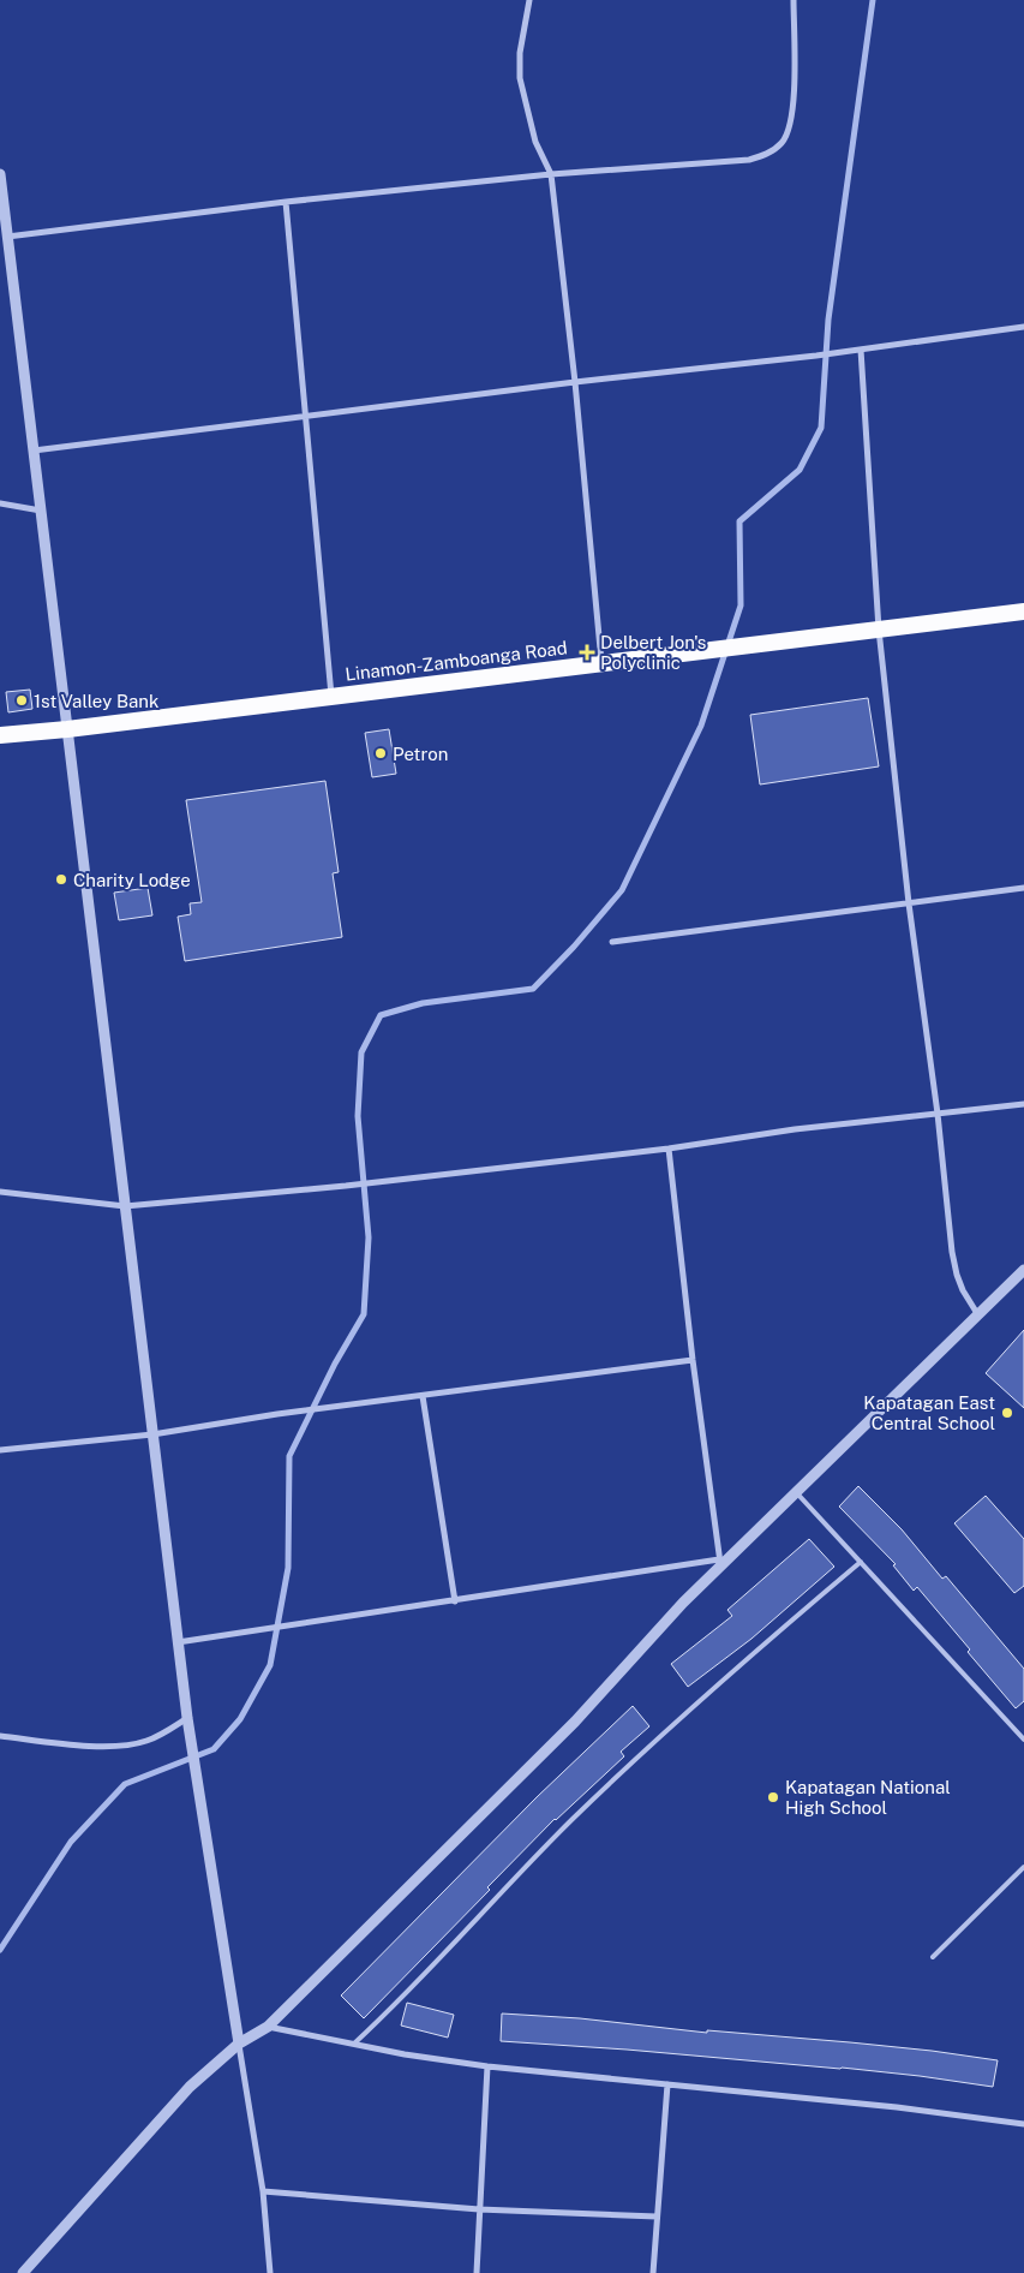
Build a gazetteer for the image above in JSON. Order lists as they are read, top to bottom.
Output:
{
  "streets": {
    "highway": ["Linamon-Zamboanga Road"]
  },
  "places": {
    "health": ["Delbert Jon's Polyclinic"],
    "other": [
      "1st Valley Bank",
      "Petron",
      "Charity Lodge",
      "Kapatagan East Central School",
      "Kapatagan National High School"
    ]
  }
}
